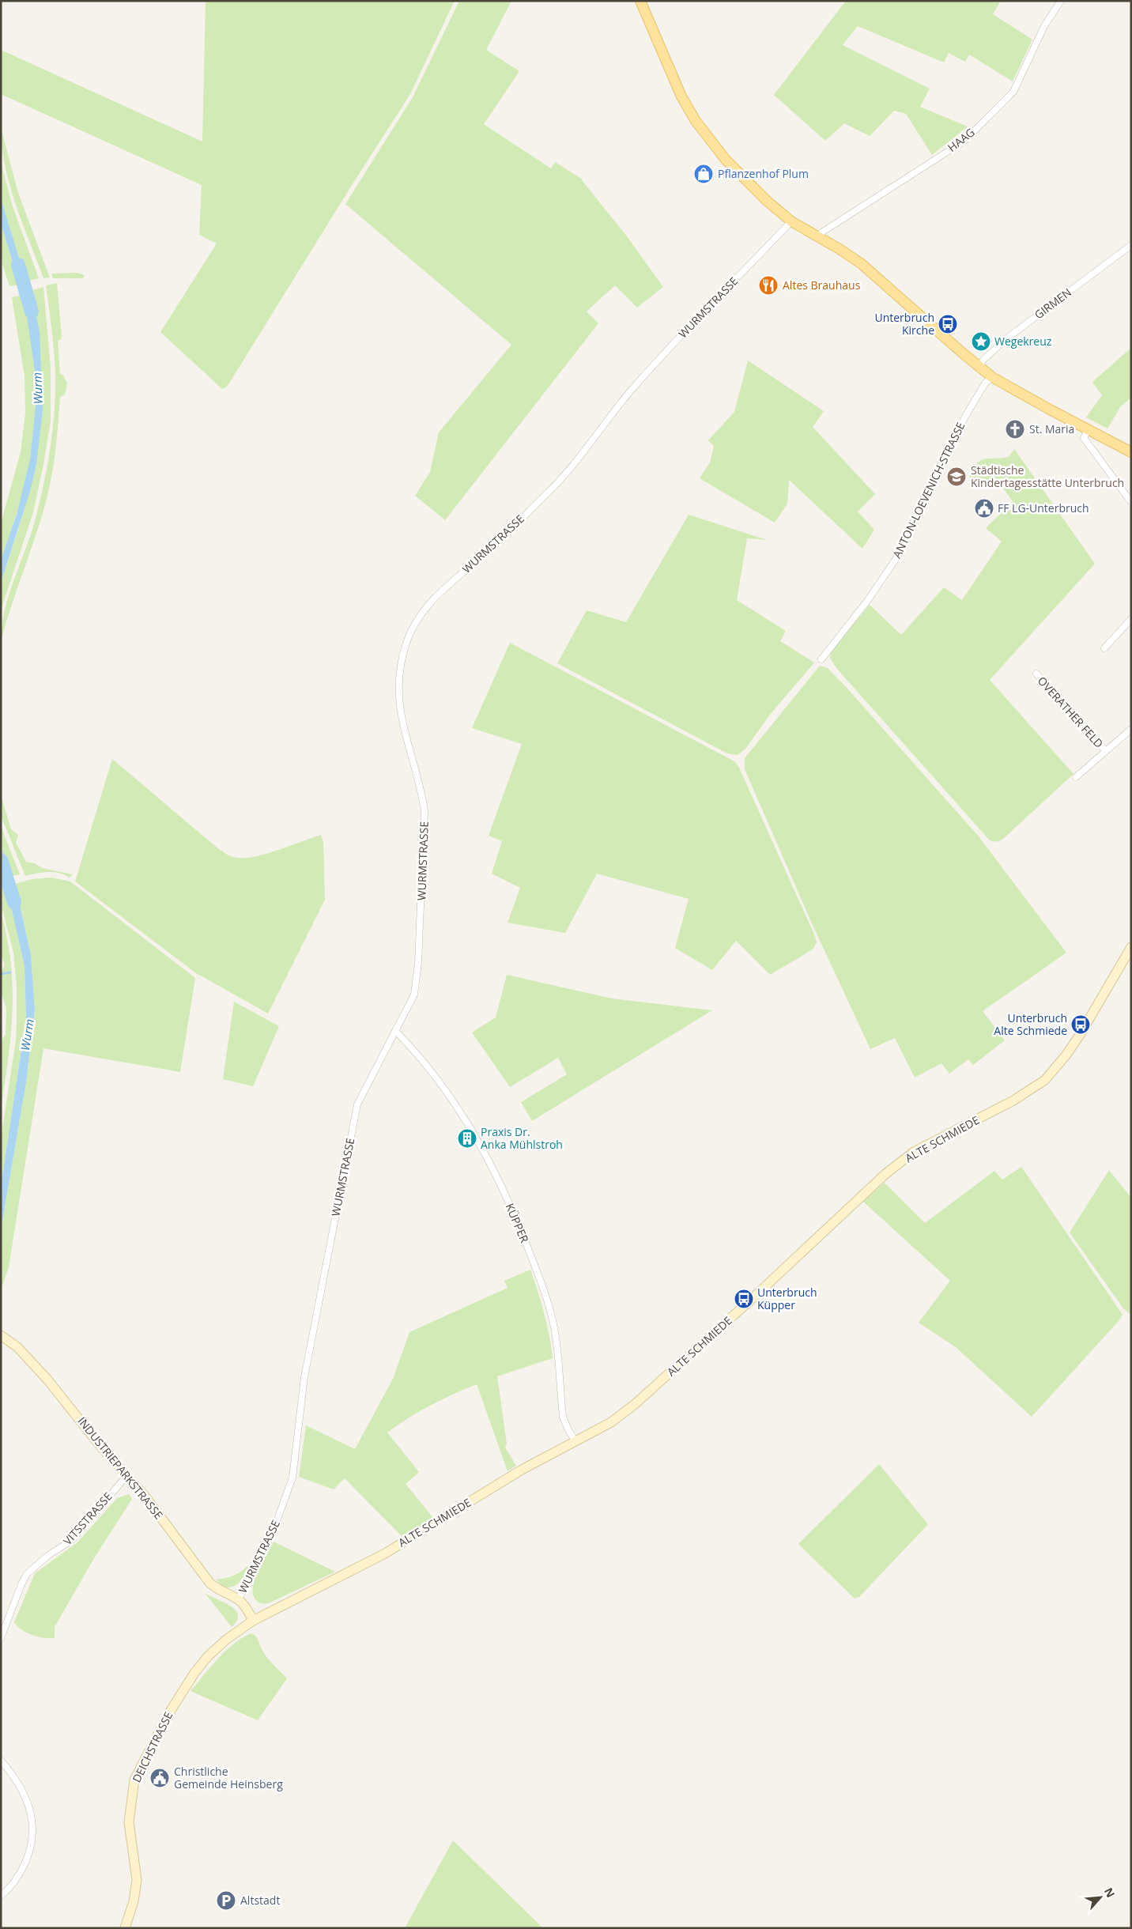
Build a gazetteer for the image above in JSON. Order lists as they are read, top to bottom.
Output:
{
  "streets": {
    "street": [
      "HAAG",
      "GIRMEN",
      "WURMSTRASSE",
      "ANTON-LOEVENICH-STRASSE",
      "OVERATHER FELD",
      "ALTE SCHMIEDE",
      "KÜPPER",
      "INDUSTRIEPARKSTRASSE",
      "VITSSTRASSE",
      "DEICHSTRASSE"
    ]
  },
  "crossings": [
    ["WURMSTRASSE", "ALTE SCHMIEDE"],
    ["WURMSTRASSE", "KÜPPER"],
    ["WURMSTRASSE", "INDUSTRIEPARKSTRASSE"],
    ["WURMSTRASSE", "DEICHSTRASSE"],
    ["ALTE SCHMIEDE", "KÜPPER"],
    ["ALTE SCHMIEDE", "DEICHSTRASSE"],
    ["INDUSTRIEPARKSTRASSE", "VITSSTRASSE"]
  ],
  "water": ["Wurm"],
  "places": {
    "shop": ["Pflanzenhof Plum"],
    "restaurant": ["Altes Brauhaus"],
    "bus stop": ["Unterbruch Kirche", "Unterbruch Alte Schmiede", "Unterbruch Küpper"],
    "place": ["Wegekreuz"],
    "church": ["St. Maria"],
    "school or university": ["Städtische Kindertagesstätte Unterbruch"],
    "public building": ["FF LG-Unterbruch", "Christliche Gemeinde Heinsberg"],
    "building": ["Praxis Dr. Anka Mühlstroh"],
    "parking": ["Altstadt"]
  },
  "north": "top right"
}
